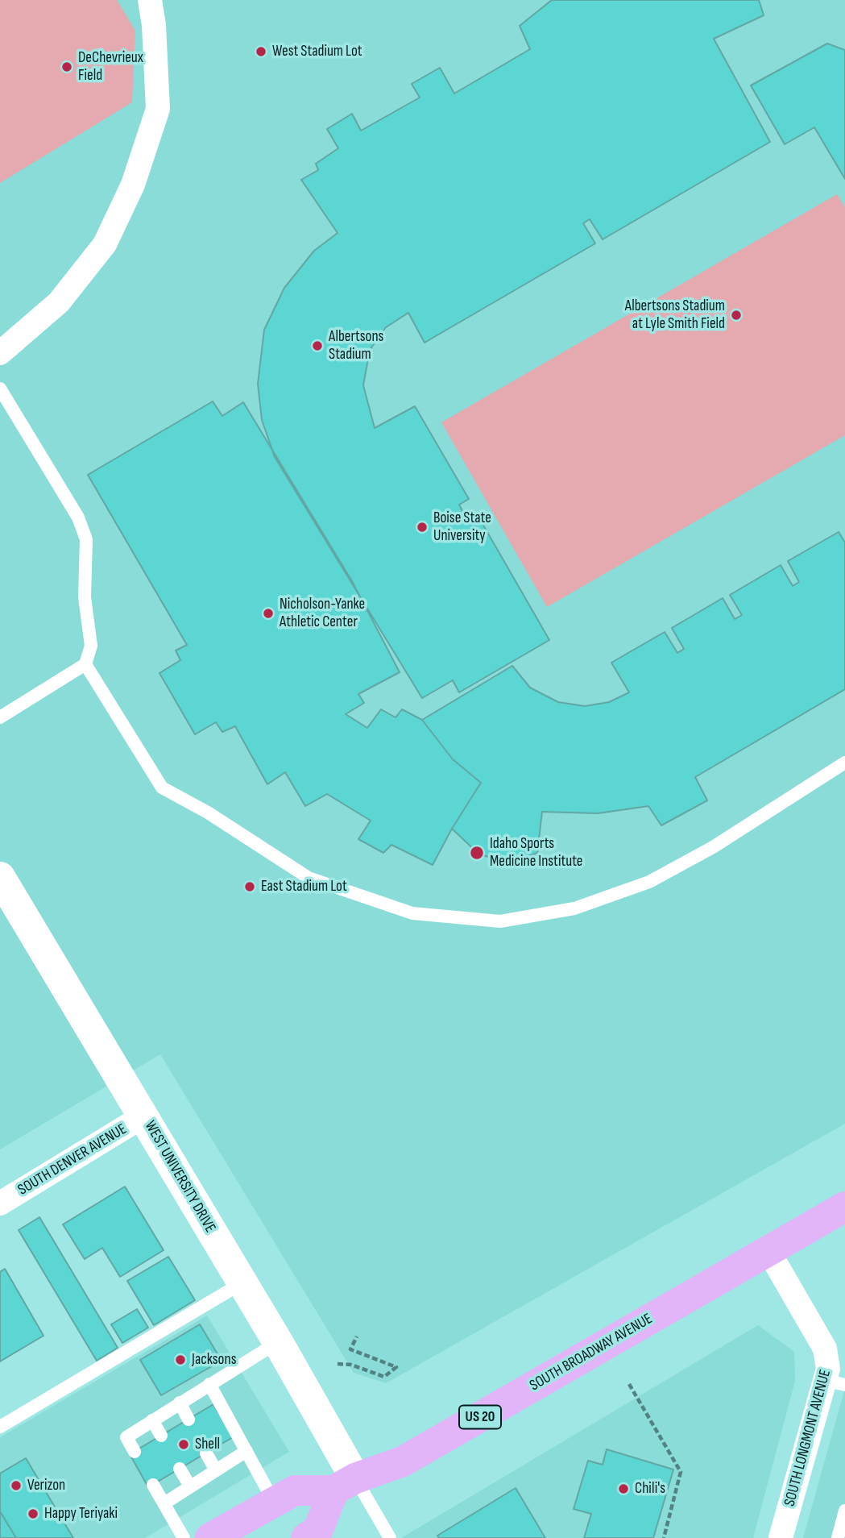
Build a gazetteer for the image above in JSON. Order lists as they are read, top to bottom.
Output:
{
  "streets": {
    "main road": ["SOUTH BROADWAY AVENUE", "US 20"],
    "street": ["SOUTH DENVER AVENUE", "WEST UNIVERSITY DRIVE", "SOUTH LONGMONT AVENUE"]
  },
  "crossings": [
    ["SOUTH DENVER AVENUE", "WEST UNIVERSITY DRIVE"],
    ["WEST UNIVERSITY DRIVE", "SOUTH BROADWAY AVENUE"],
    ["SOUTH BROADWAY AVENUE", "SOUTH LONGMONT AVENUE"]
  ],
  "places": [
    "West Stadium Lot",
    "DeChevrieux Field",
    "Albertsons Stadium at Lyle Smith Field",
    "Albertsons Stadium",
    "Boise State University",
    "Nicholson-Yanke Athletic Center",
    "Idaho Sports Medicine Institute",
    "East Stadium Lot",
    "Jacksons",
    "Shell",
    "Verizon",
    "Chili's",
    "Happy Teriyaki"
  ]
}
